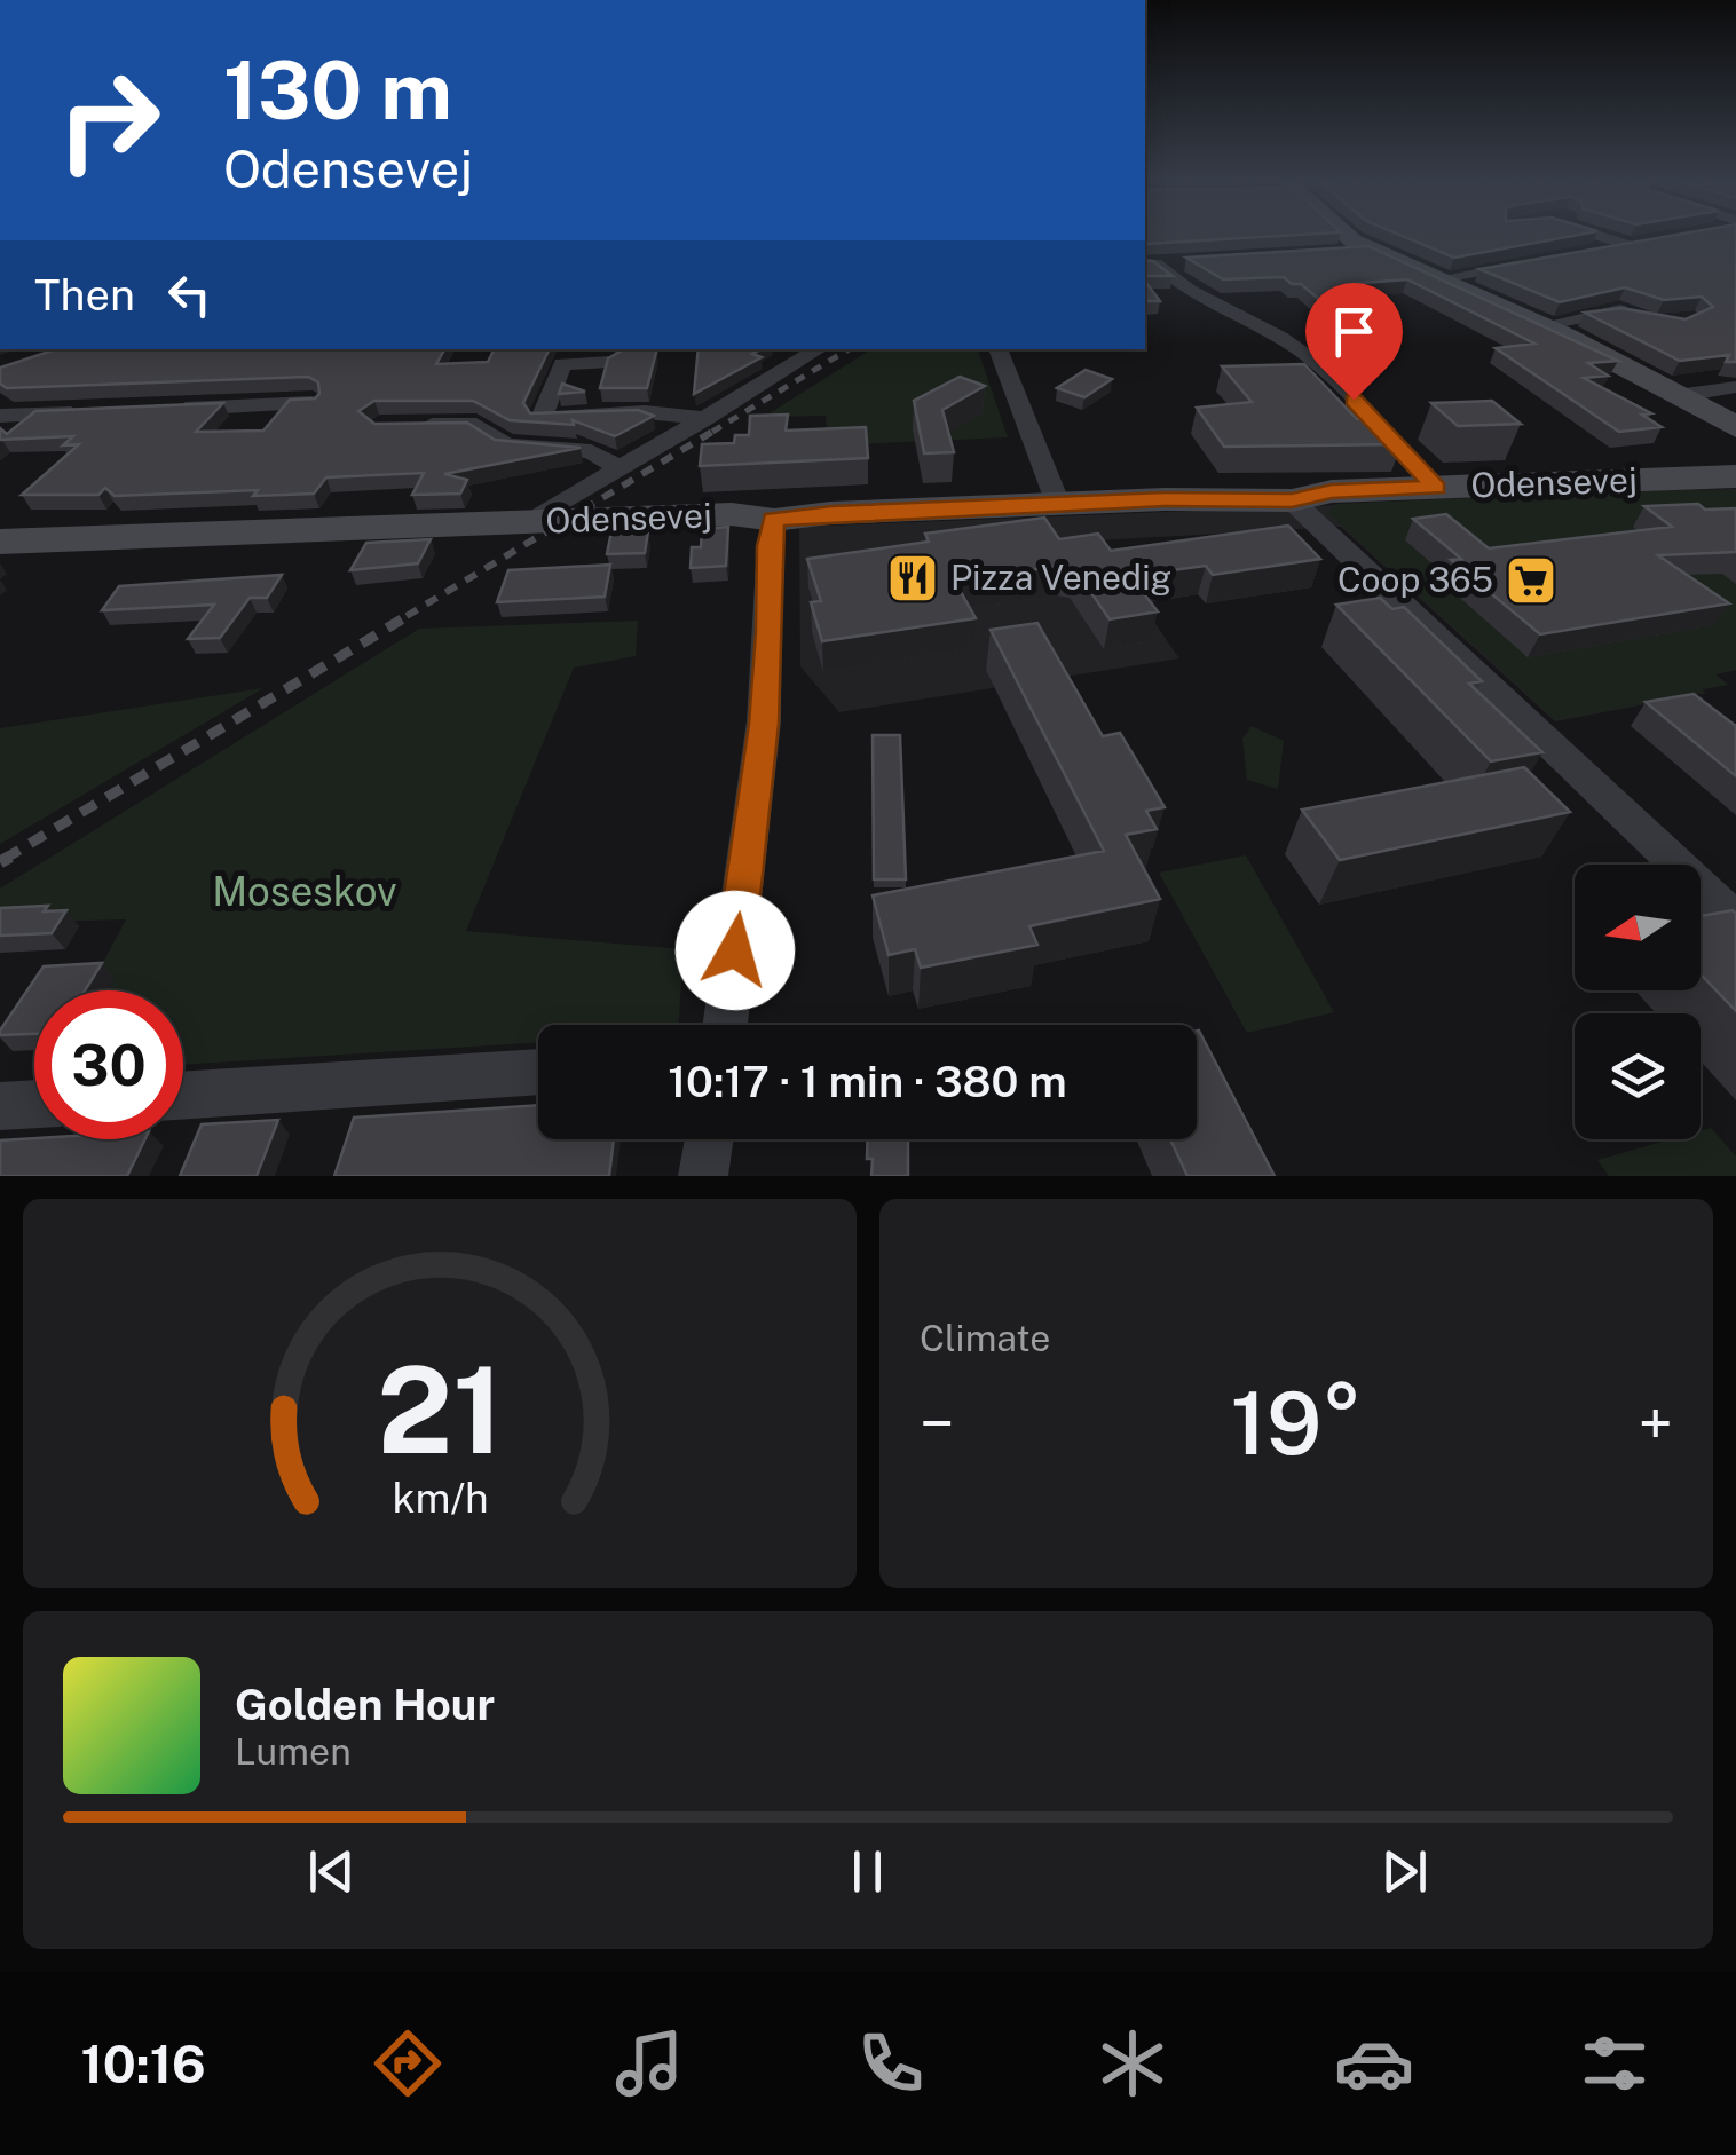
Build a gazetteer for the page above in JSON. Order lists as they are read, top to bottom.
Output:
{
  "streets": {
    "street": ["Odensevej"]
  },
  "parks": ["Moseskov"],
  "places": {
    "restaurant": ["Pizza Venedig"],
    "supermarket": ["Coop 365"]
  },
  "north": "left",
  "page": {
    "turn": ["130 m", "Odensevej"],
    "then": "Then",
    "limit": "30",
    "trip": "10:17 · 1 min · 380 m",
    "tile": "Climate",
    "heat": ["−", "19°", "+"],
    "song": ["Golden Hour", "Lumen"],
    "tabs": "10:16",
    "gauge": ["21", "km/h"]
  }
}
